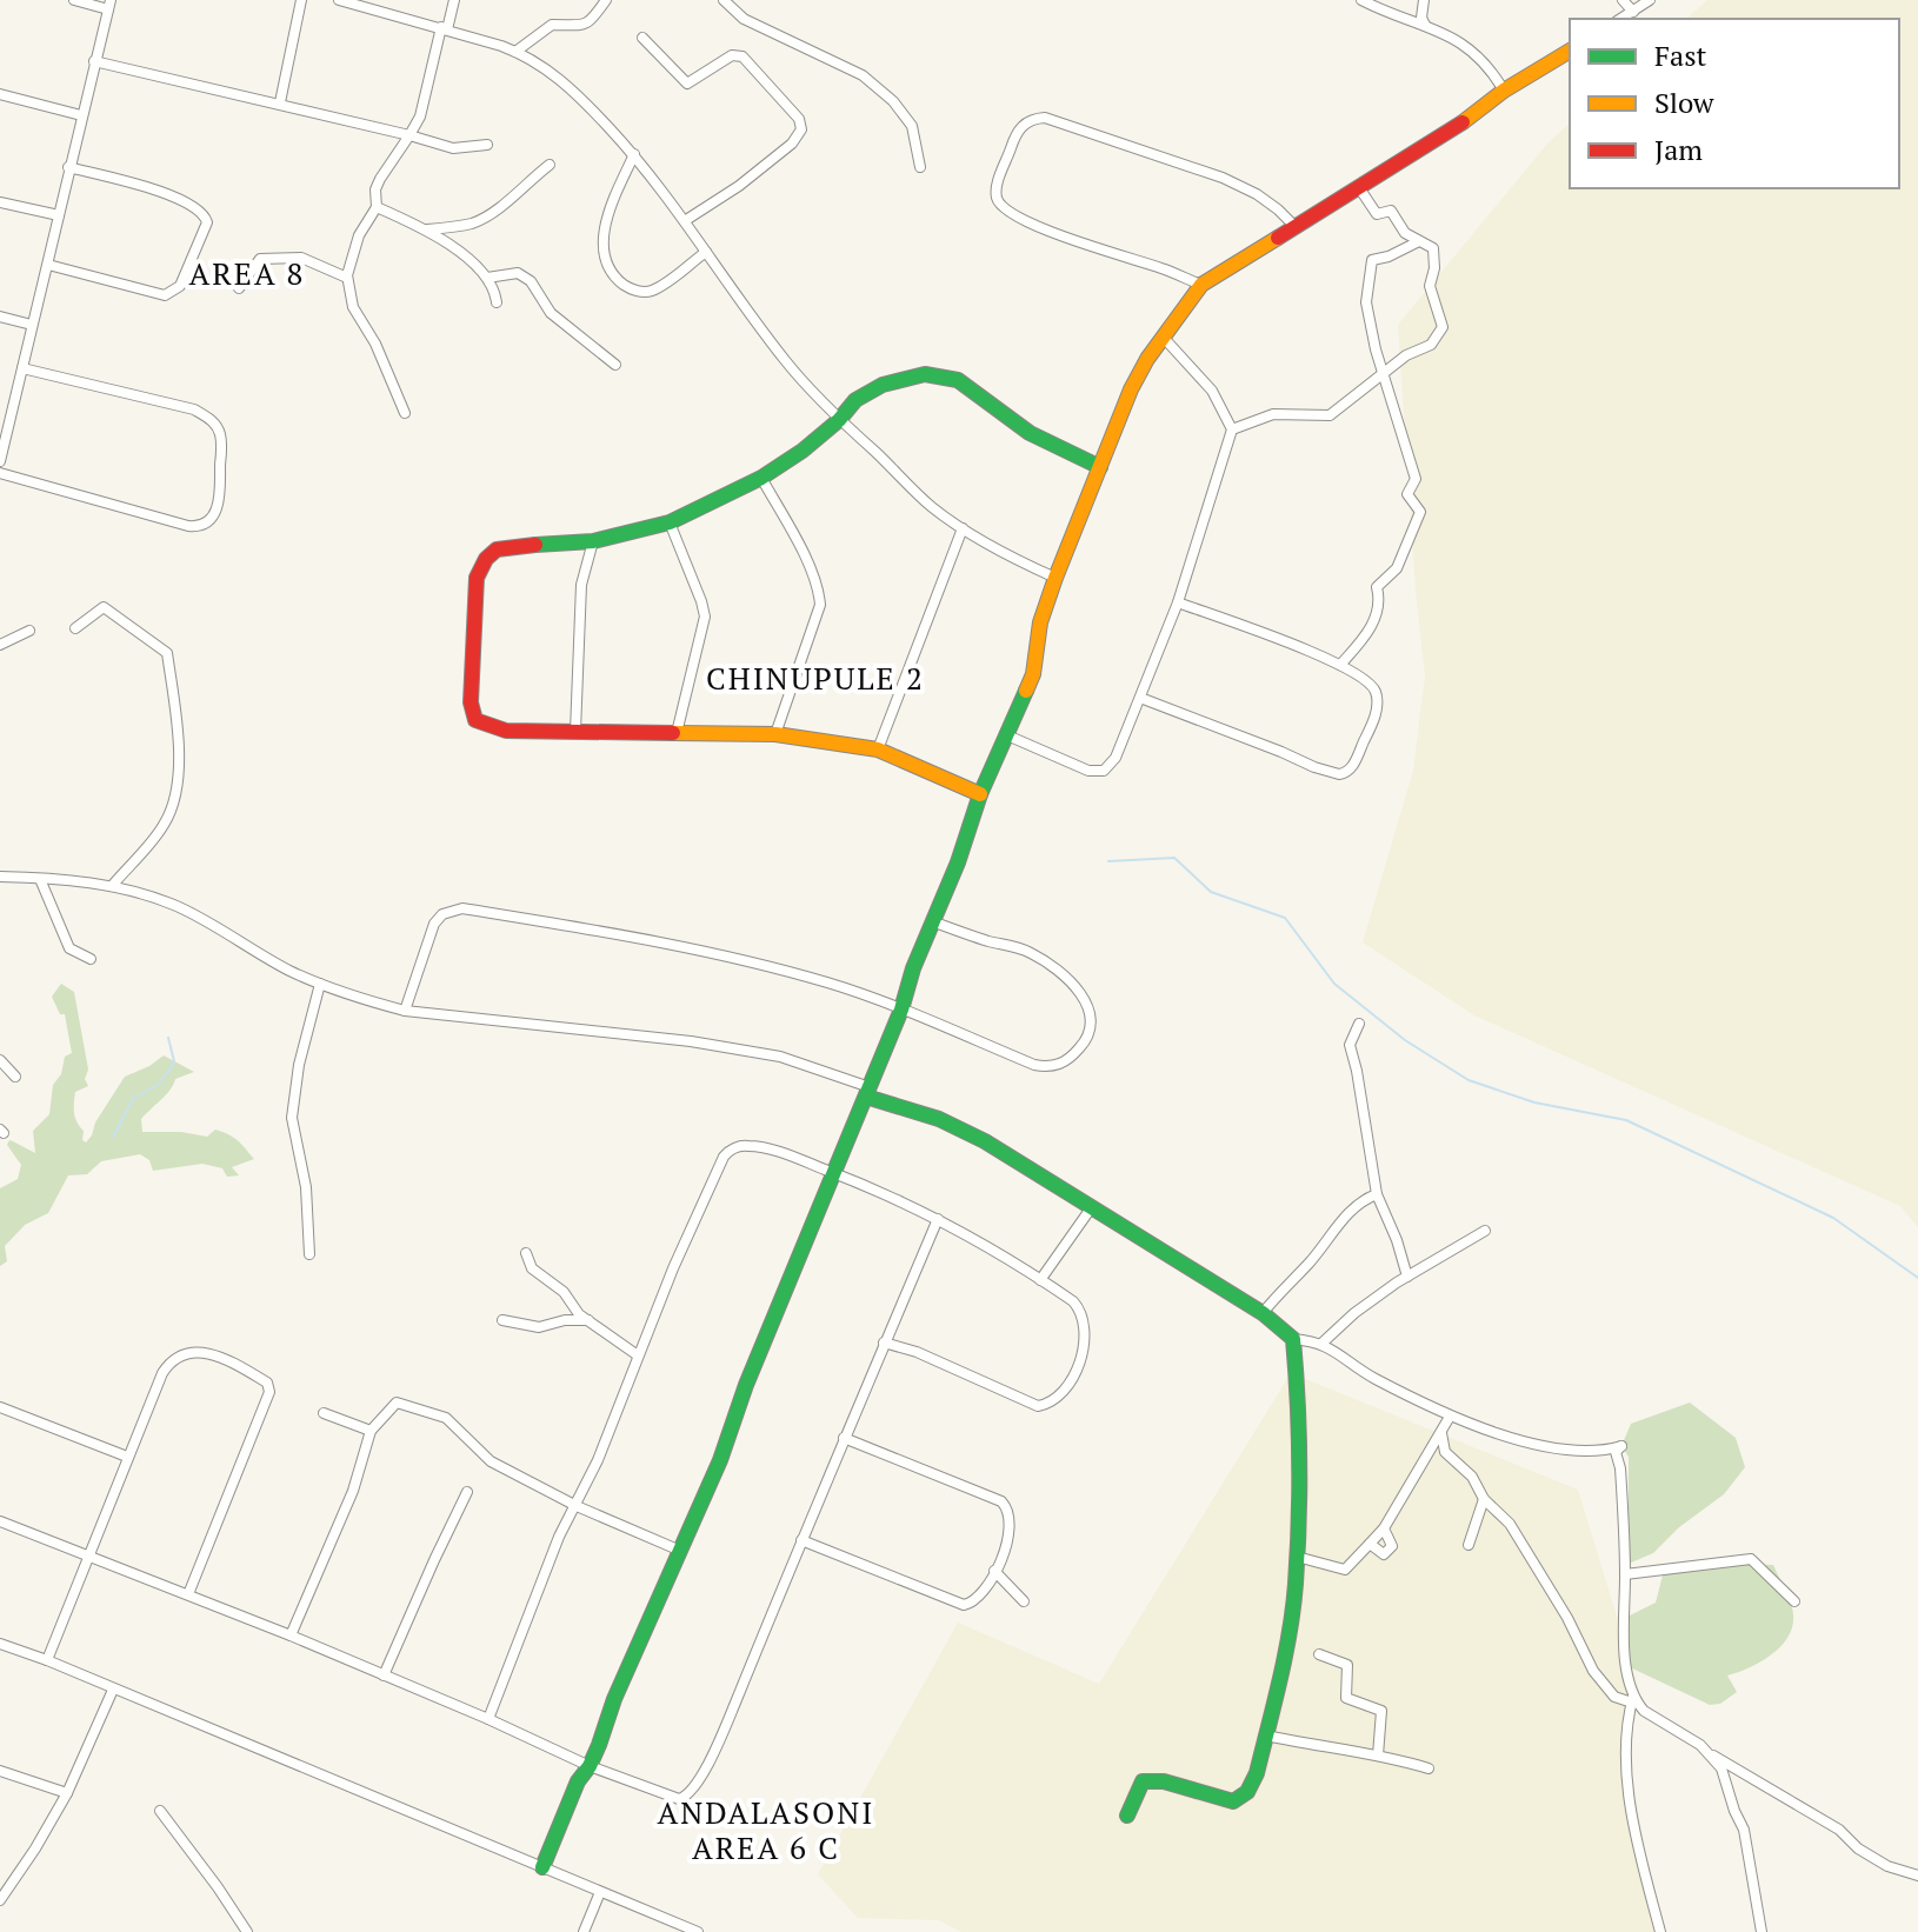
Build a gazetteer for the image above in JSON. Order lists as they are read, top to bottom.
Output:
{
  "districts": ["AREA 8", "CHINUPULE 2", "ANDALASONI AREA 6 C"],
  "legend": ["Fast", "Slow", "Jam"]
}
